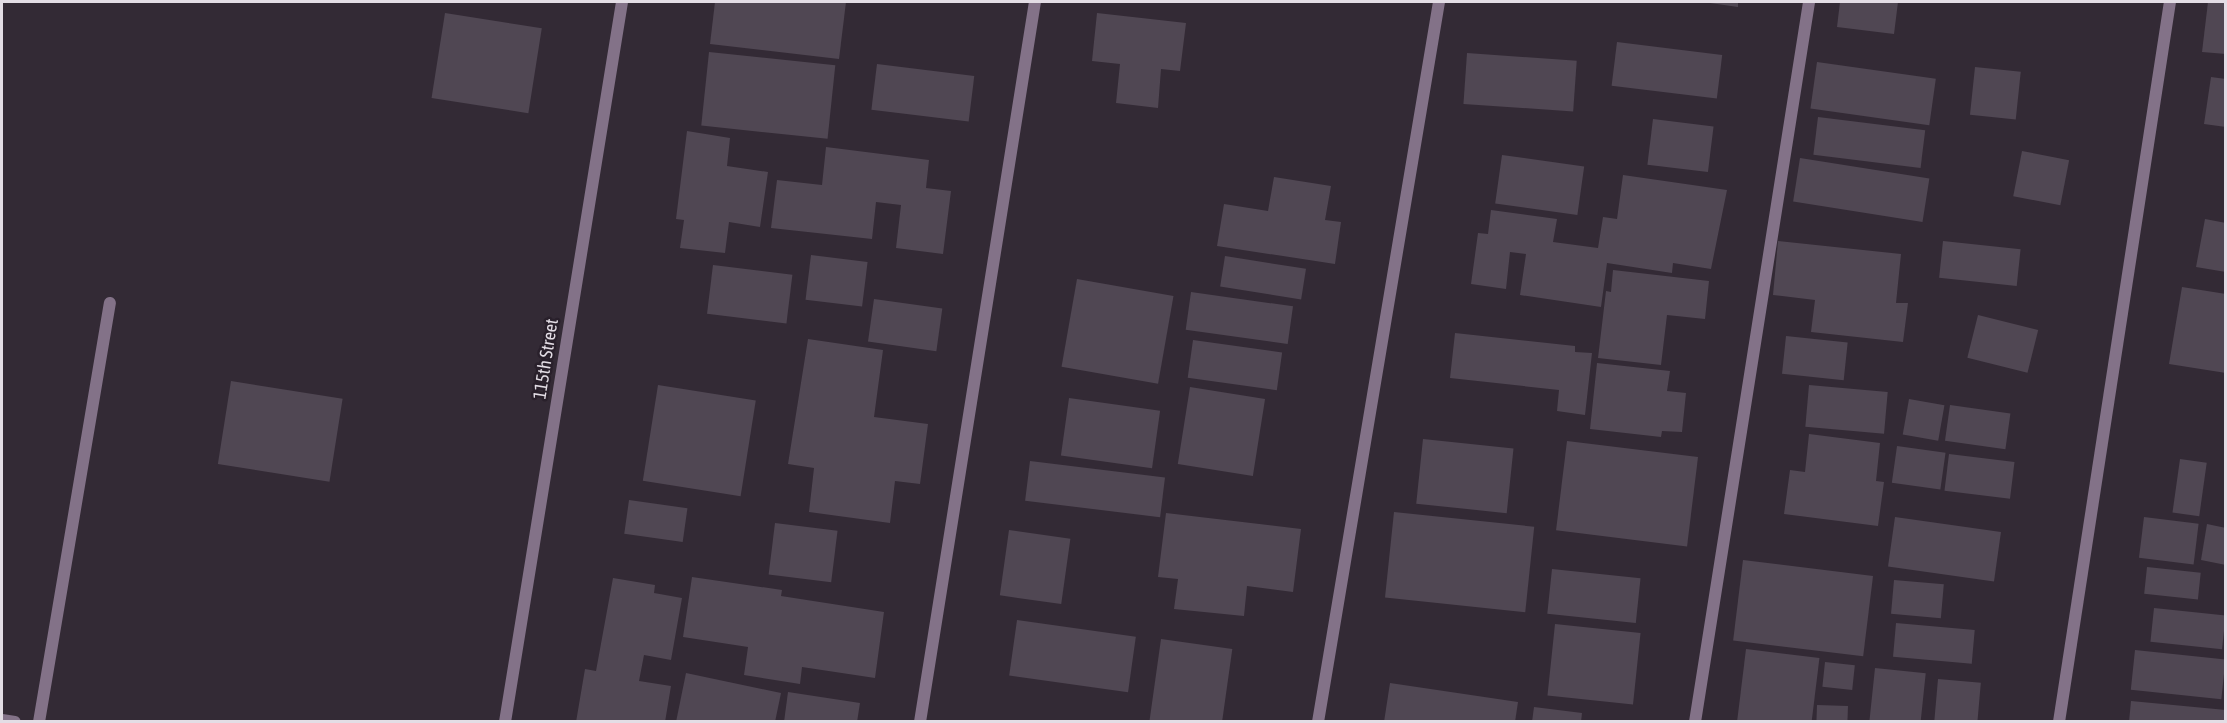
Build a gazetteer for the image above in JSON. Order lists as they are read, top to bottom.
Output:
{
  "streets": {
    "street": ["115th Street"]
  }
}
